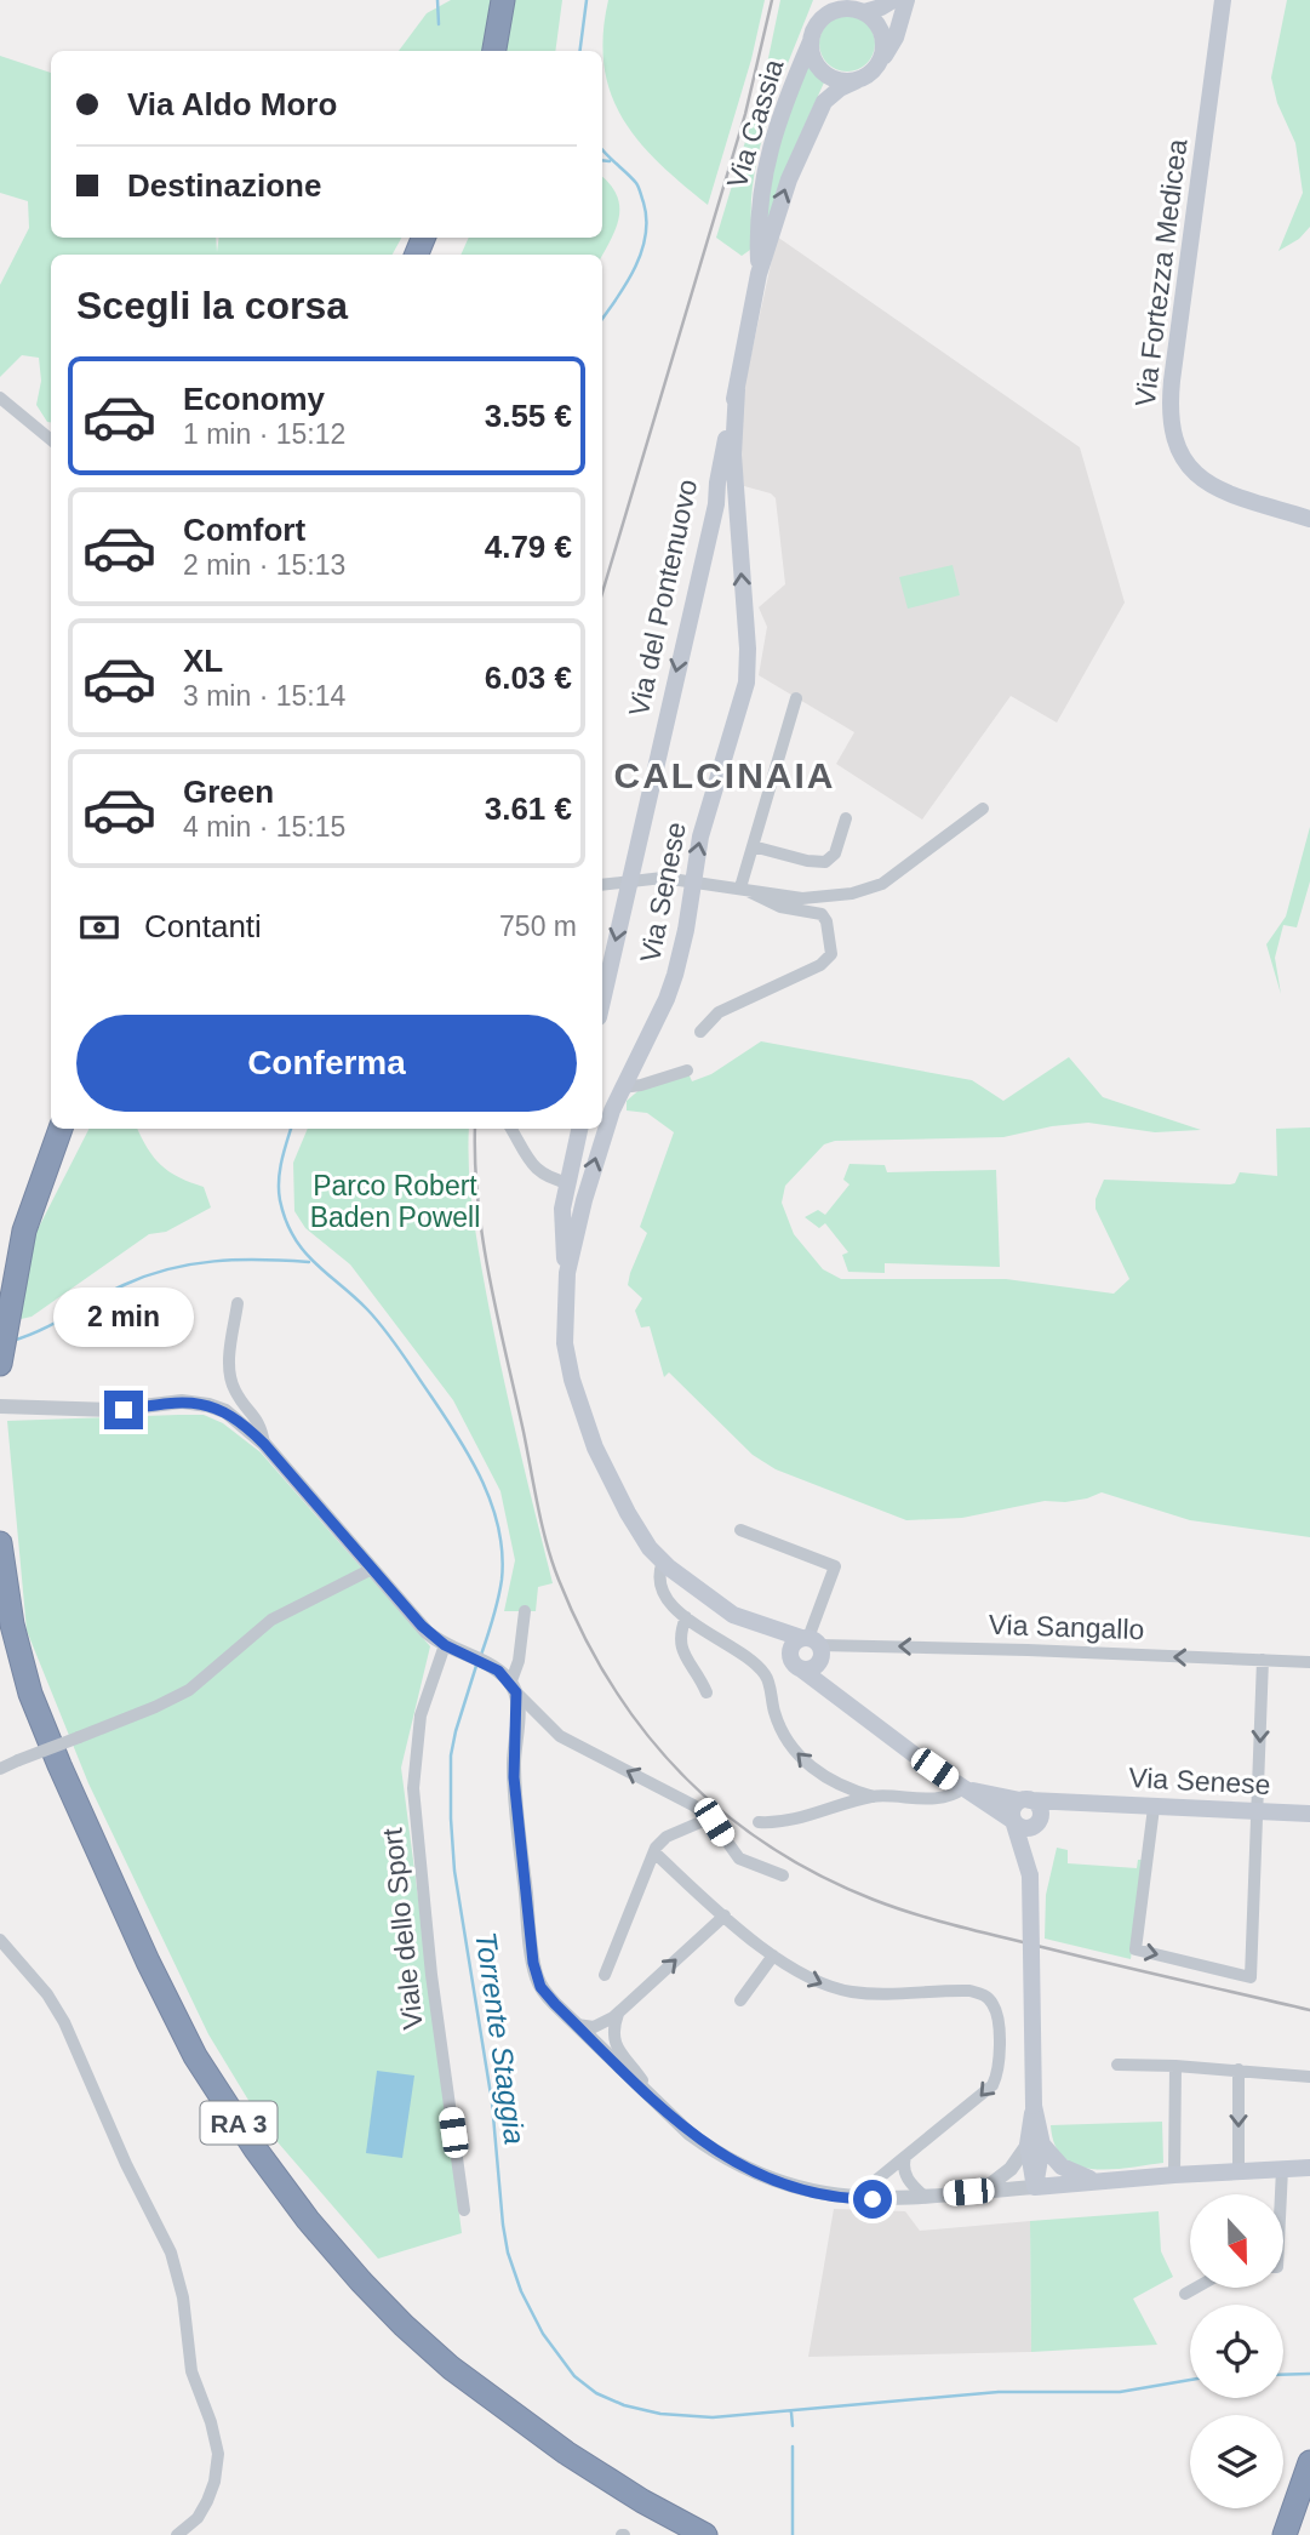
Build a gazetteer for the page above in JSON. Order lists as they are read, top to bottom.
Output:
{
  "streets": {
    "highway": ["RA 3"],
    "main road": [
      "Via Cassia",
      "Via Fortezza Medicea",
      "Via del Pontenuovo",
      "Via Senese"
    ],
    "street": ["Via Sangallo", "Viale dello Sport"]
  },
  "crossings": [
    ["Via Cassia", "Via del Pontenuovo"],
    ["Via Cassia", "Via Senese"],
    ["Via del Pontenuovo", "Via Senese"],
    ["Via Senese", "Via Sangallo"]
  ],
  "one_way": ["Via del Pontenuovo", "Via Sangallo"],
  "districts": ["CALCINAIA"],
  "water": ["Torrente Staggia"],
  "parks": ["Parco Robert Baden Powell"],
  "north": "bottom",
  "page": {
    "banner": ["Via Aldo Moro", "Destinazione"],
    "heading": "Scegli la corsa",
    "list": [
      {
        "name": "Economy",
        "note": "1 min · 15:12",
        "value": "3.55 €"
      },
      {
        "name": "Comfort",
        "note": "2 min · 15:13",
        "value": "4.79 €"
      },
      {
        "name": "XL",
        "note": "3 min · 15:14",
        "value": "6.03 €"
      },
      {
        "name": "Green",
        "note": "4 min · 15:15",
        "value": "3.61 €"
      }
    ],
    "pay": ["Contanti", "750 m"],
    "buttons": "Conferma",
    "bubble": "2 min"
  }
}
